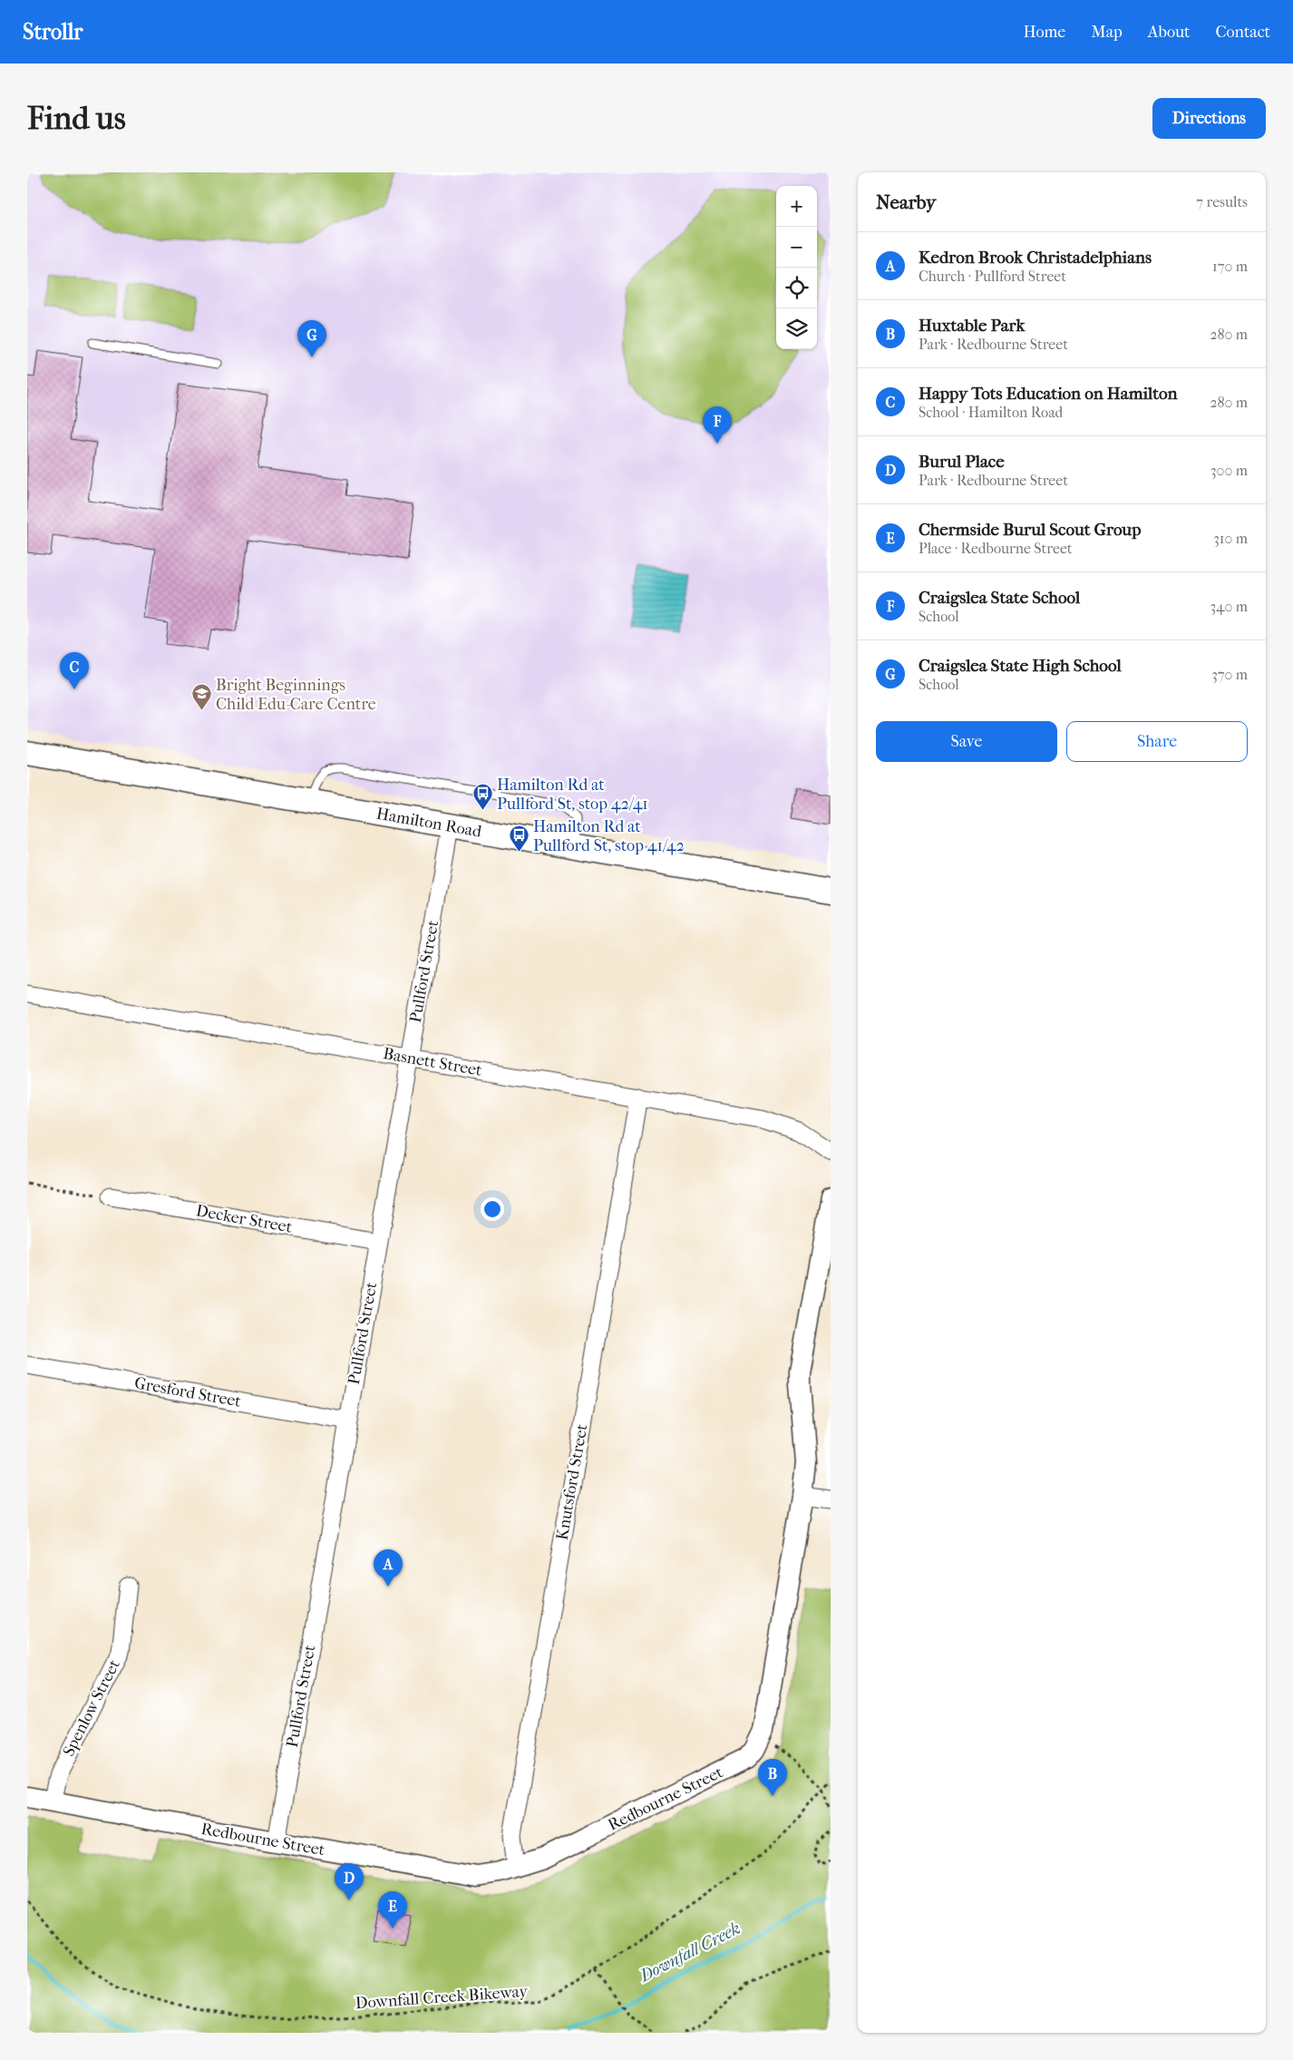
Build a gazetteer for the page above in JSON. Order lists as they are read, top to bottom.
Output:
{
  "streets": {
    "main road": ["Hamilton Road"],
    "street": [
      "Pullford Street",
      "Basnett Street",
      "Decker Street",
      "Gresford Street",
      "Knutsford Street",
      "Spenlow Street",
      "Redbourne Street"
    ],
    "path": ["Downfall Creek Bikeway"]
  },
  "crossings": [
    ["Hamilton Road", "Pullford Street"],
    ["Pullford Street", "Basnett Street"],
    ["Pullford Street", "Decker Street"],
    ["Pullford Street", "Gresford Street"],
    ["Pullford Street", "Redbourne Street"],
    ["Basnett Street", "Knutsford Street"],
    ["Knutsford Street", "Redbourne Street"],
    ["Spenlow Street", "Redbourne Street"]
  ],
  "water": ["Downfall Creek"],
  "places": {
    "school or university": ["Bright Beginnings Child Edu-Care Centre"],
    "bus stop": ["Hamilton Rd at Pullford St, stop 42/41", "Hamilton Rd at Pullford St, stop 41/42"]
  },
  "page": {
    "header": "Strollr",
    "nav": [
      "Home",
      "Map",
      "About",
      "Contact"
    ],
    "buttons": [
      "Directions",
      ["Save", "Share"]
    ],
    "title": "Find us",
    "heading": ["Nearby", "7 results"],
    "map_buttons": ["+", "−"],
    "list": [
      {
        "mark": "A",
        "name": "Kedron Brook Christadelphians",
        "note": "Church · Pullford Street",
        "value": "170 m"
      },
      {
        "mark": "B",
        "name": "Huxtable Park",
        "note": "Park · Redbourne Street",
        "value": "280 m"
      },
      {
        "mark": "C",
        "name": "Happy Tots Education on Hamilton",
        "note": "School · Hamilton Road",
        "value": "280 m"
      },
      {
        "mark": "D",
        "name": "Burul Place",
        "note": "Park · Redbourne Street",
        "value": "300 m"
      },
      {
        "mark": "E",
        "name": "Chermside Burul Scout Group",
        "note": "Place · Redbourne Street",
        "value": "310 m"
      },
      {
        "mark": "F",
        "name": "Craigslea State School",
        "note": "School",
        "value": "340 m"
      },
      {
        "mark": "G",
        "name": "Craigslea State High School",
        "note": "School",
        "value": "370 m"
      }
    ],
    "pins": [
      "G",
      "F",
      "C",
      "A",
      "B",
      "D",
      "E"
    ]
  }
}
